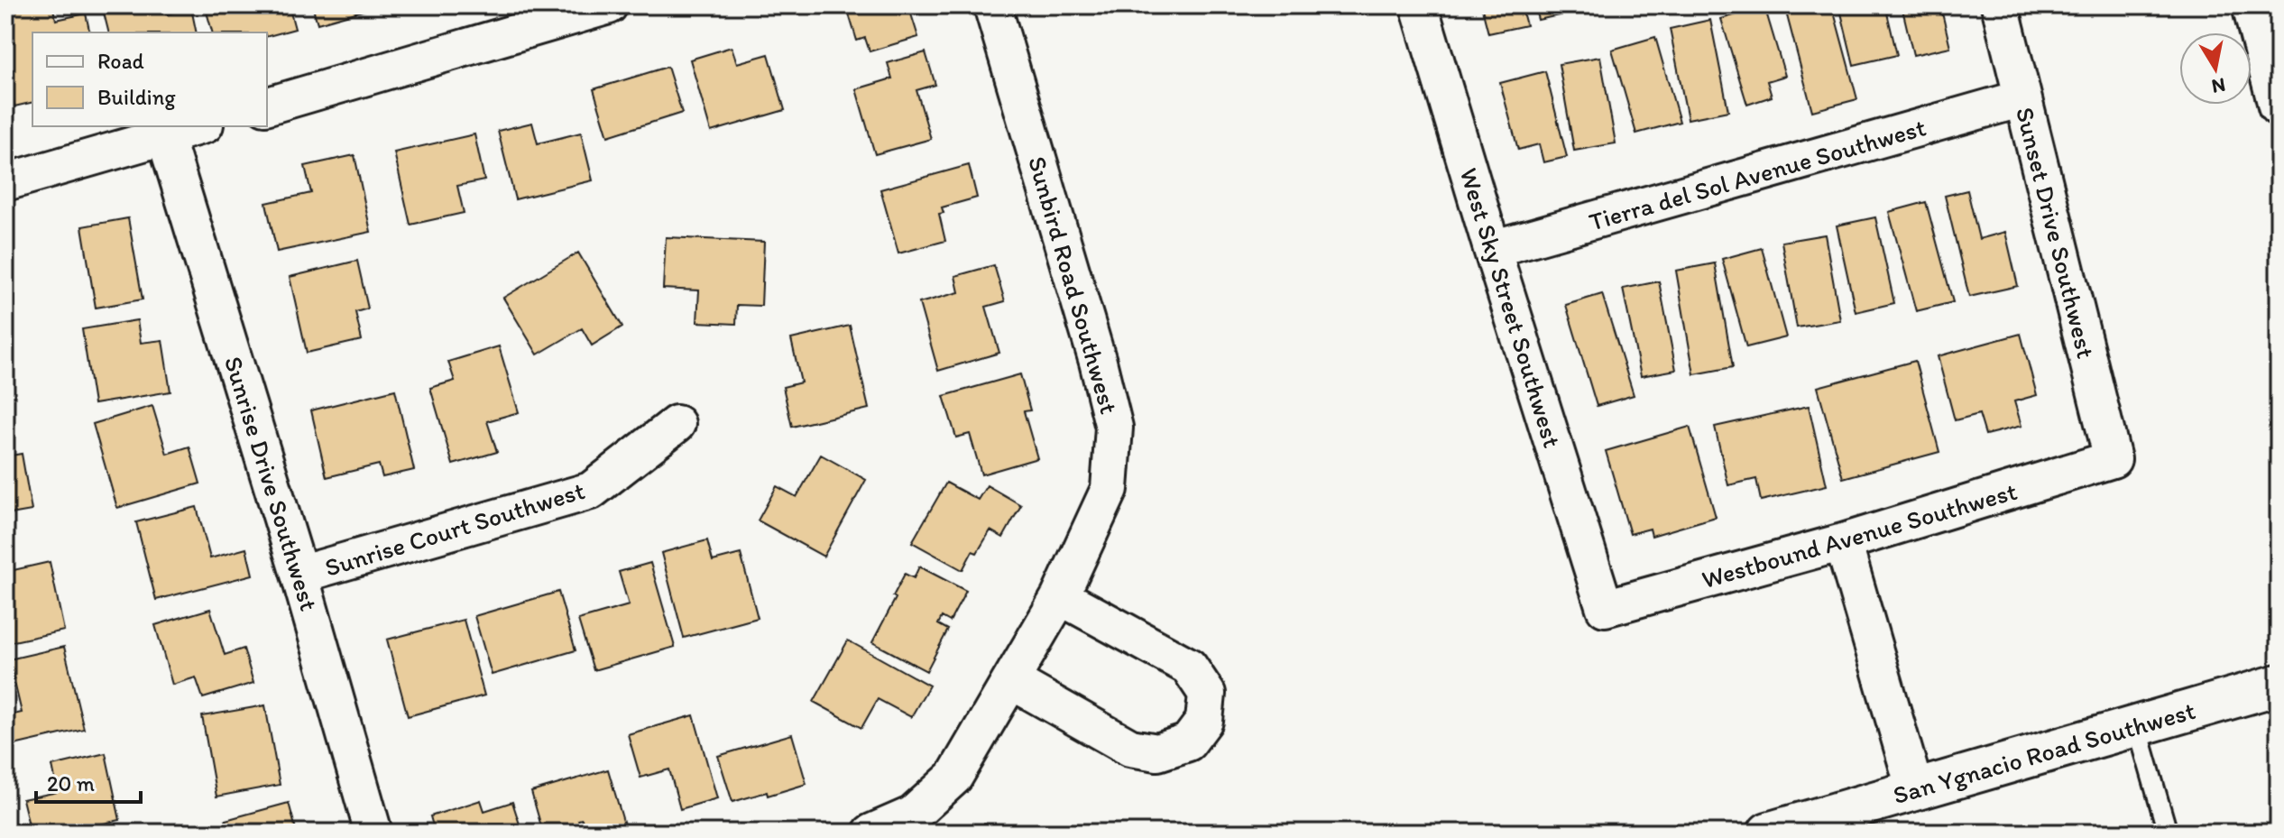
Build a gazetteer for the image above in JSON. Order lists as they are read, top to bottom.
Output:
{
  "streets": {
    "street": [
      "Tierra del Sol Avenue Southwest",
      "Sunset Drive Southwest",
      "Sunbird Road Southwest",
      "West Sky Street Southwest",
      "Sunrise Drive Southwest",
      "Sunrise Court Southwest",
      "Westbound Avenue Southwest",
      "San Ygnacio Road Southwest"
    ]
  },
  "crossings": [
    ["Tierra del Sol Avenue Southwest", "Sunset Drive Southwest"],
    ["Tierra del Sol Avenue Southwest", "West Sky Street Southwest"],
    ["Sunset Drive Southwest", "Westbound Avenue Southwest"],
    ["West Sky Street Southwest", "Westbound Avenue Southwest"],
    ["Sunrise Drive Southwest", "Sunrise Court Southwest"]
  ],
  "legend": ["Road", "Building"],
  "scale_bar": "20 m",
  "north": "bottom"
}
